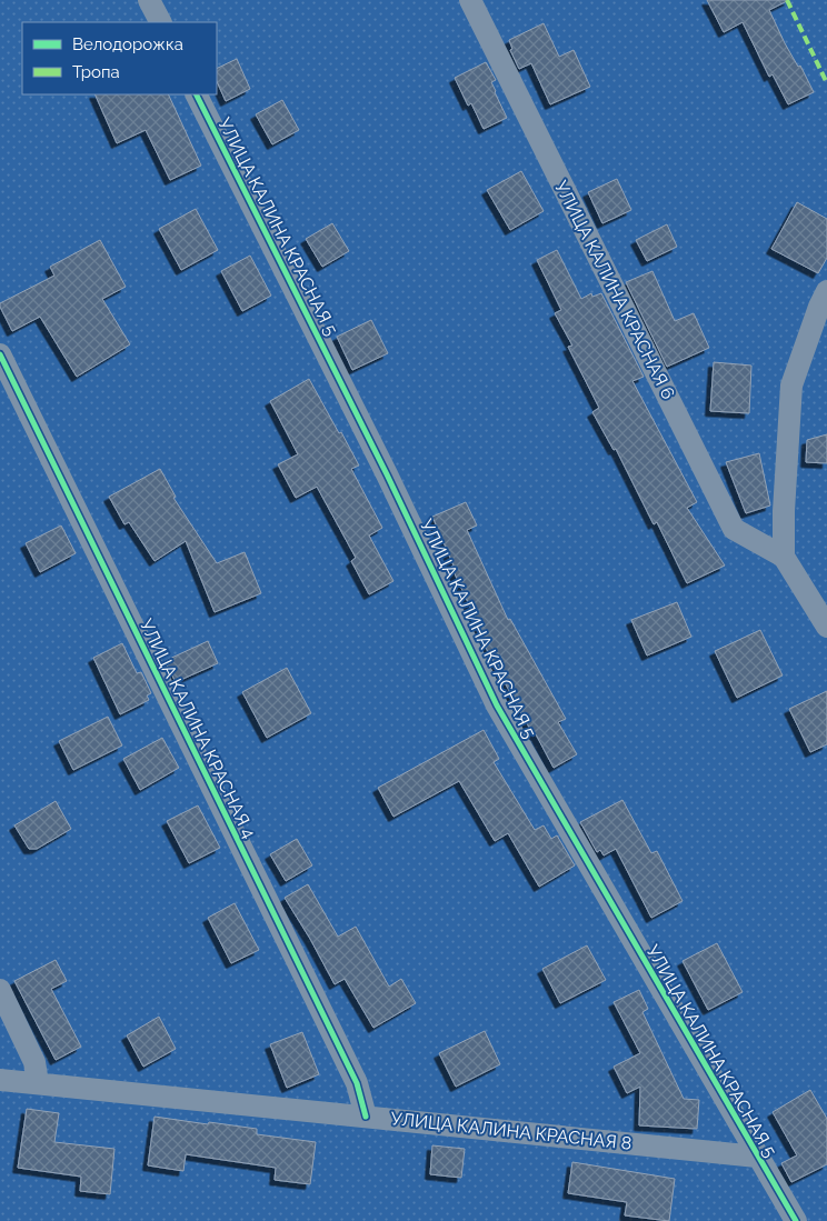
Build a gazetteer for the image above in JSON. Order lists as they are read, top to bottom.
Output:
{
  "streets": {
    "street": [
      "УЛИЦА КАЛИНА КРАСНАЯ 5",
      "УЛИЦА КАЛИНА КРАСНАЯ 6",
      "УЛИЦА КАЛИНА КРАСНАЯ 4",
      "УЛИЦА КАЛИНА КРАСНАЯ 8"
    ]
  },
  "crossings": [
    ["УЛИЦА КАЛИНА КРАСНАЯ 5", "УЛИЦА КАЛИНА КРАСНАЯ 8"],
    ["УЛИЦА КАЛИНА КРАСНАЯ 4", "УЛИЦА КАЛИНА КРАСНАЯ 8"]
  ],
  "legend": ["Велодорожка", "Тропа"]
}
